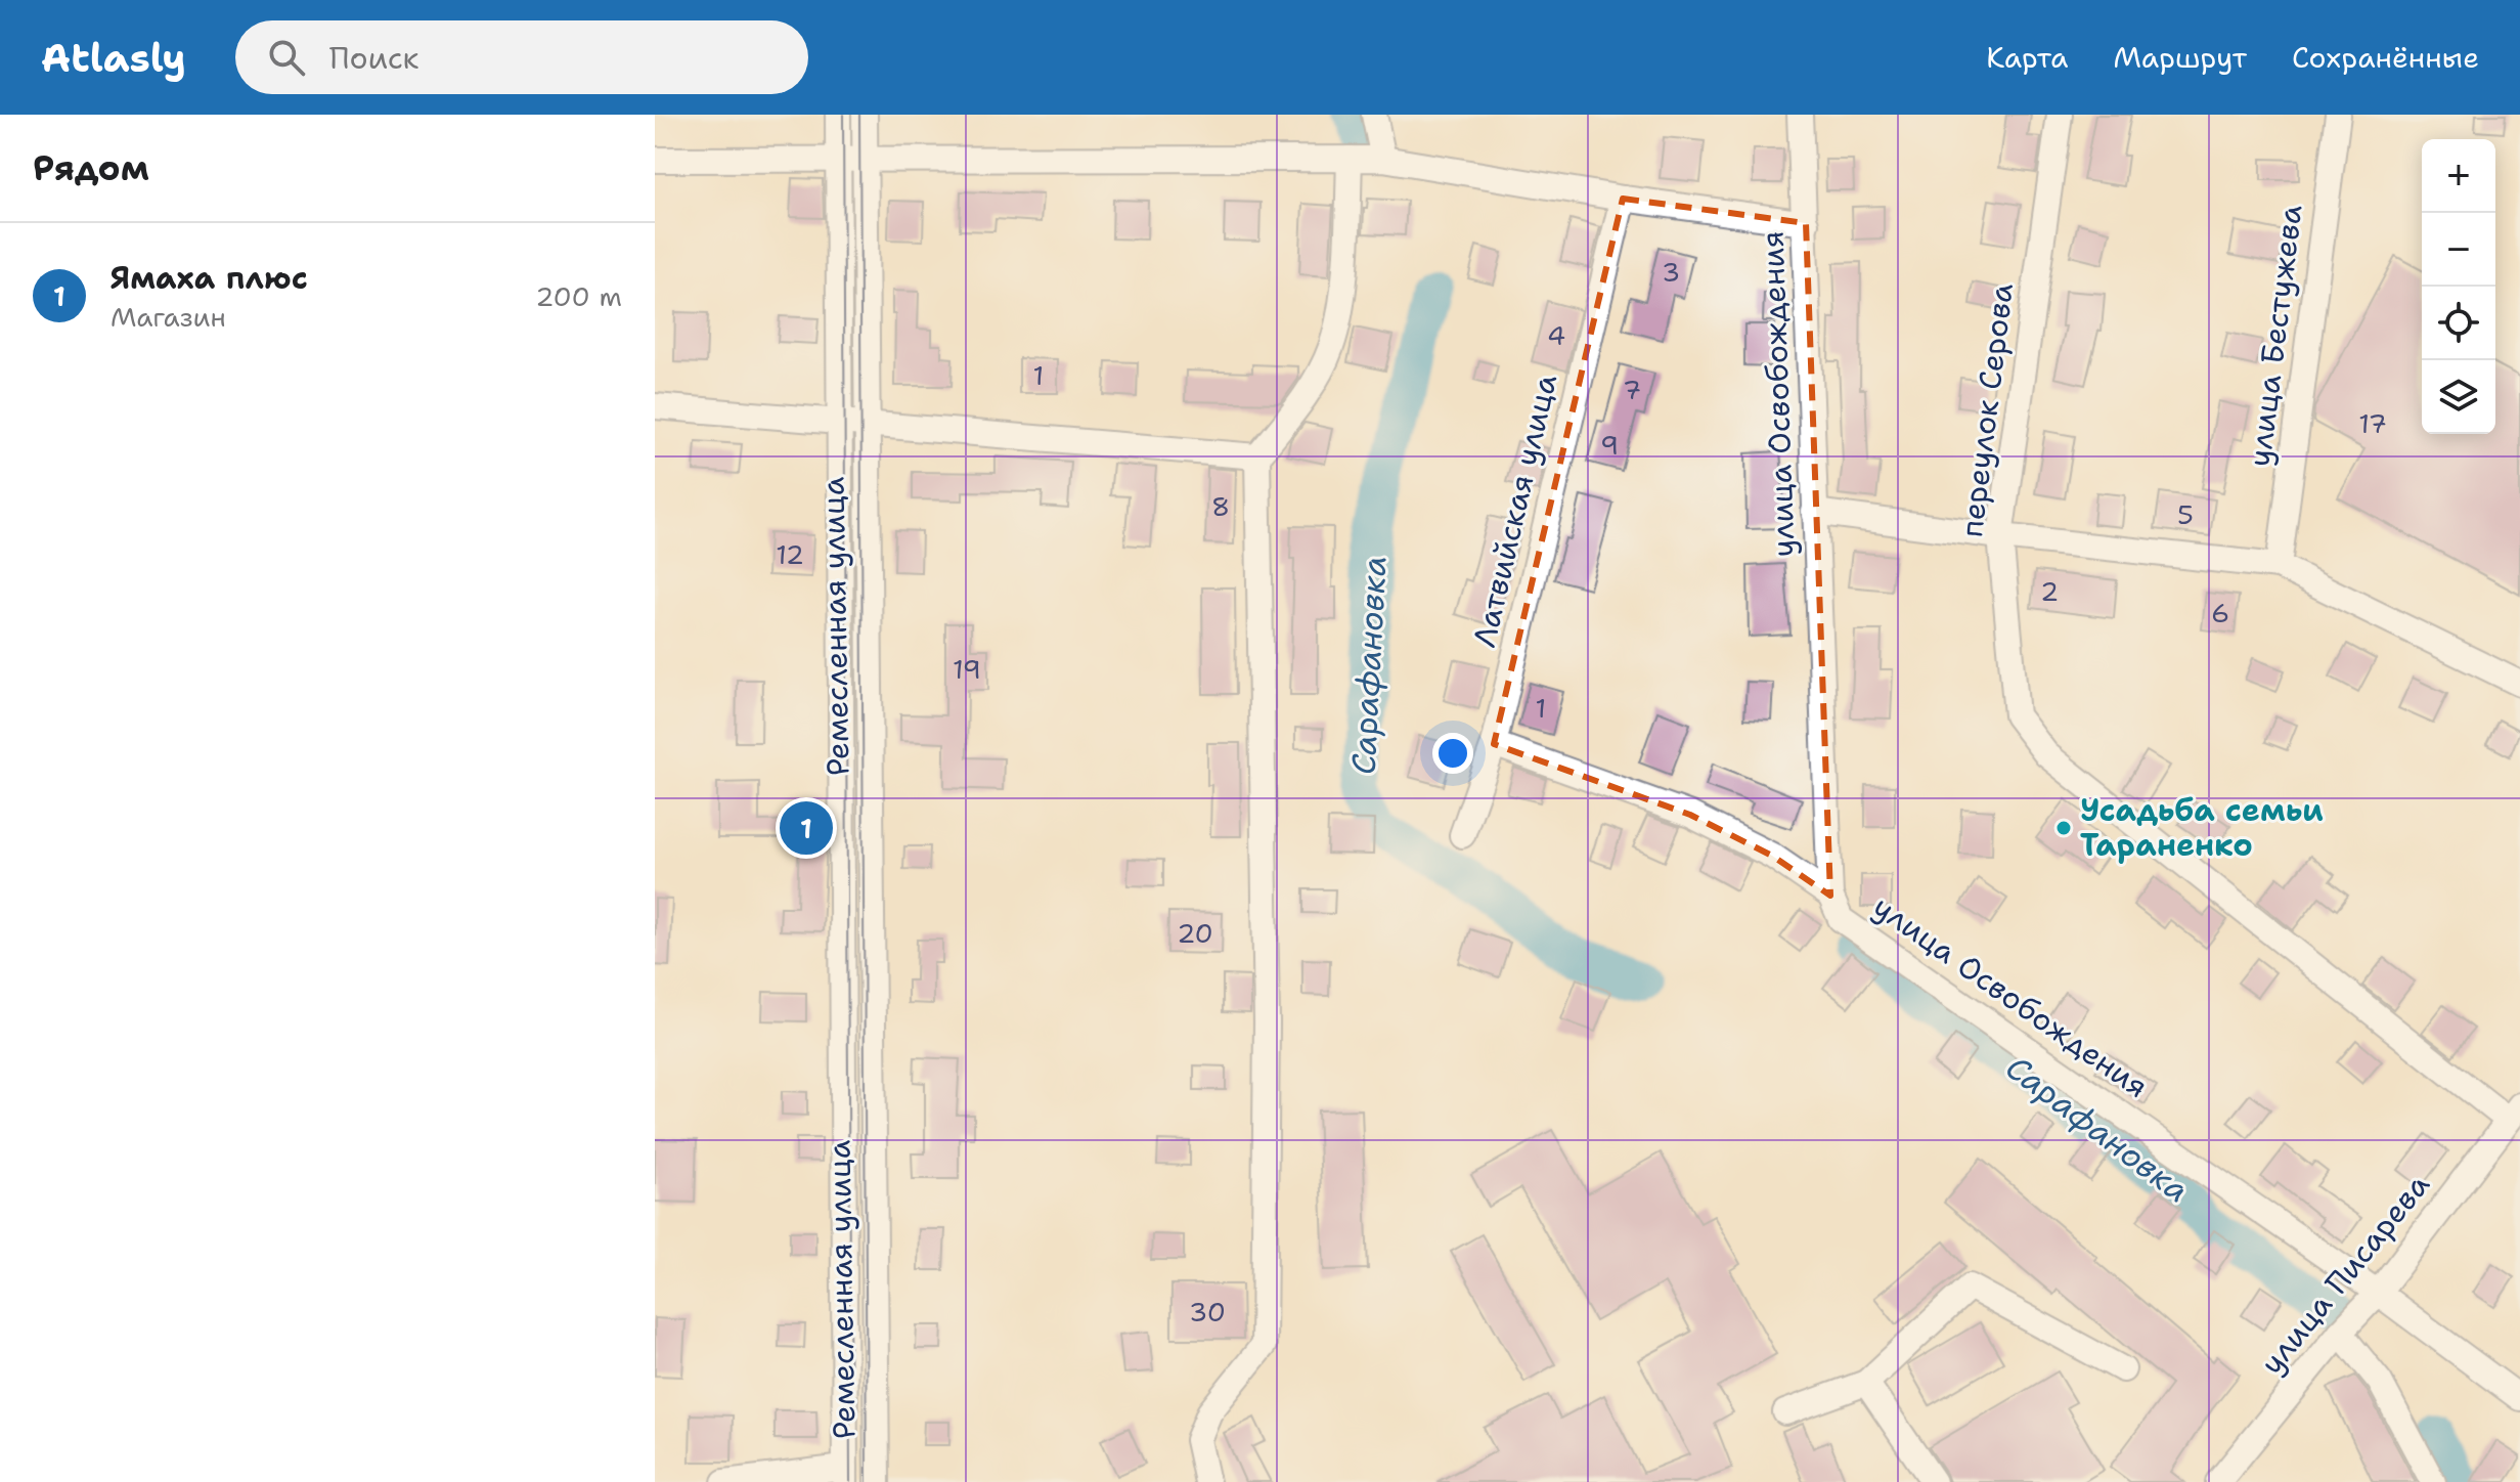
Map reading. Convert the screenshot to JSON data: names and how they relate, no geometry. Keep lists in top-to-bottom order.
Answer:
{
  "streets": {
    "street": [
      "улица Бестужева",
      "улица Освобождения",
      "переулок Серова",
      "Латвийская улица",
      "Ремесленная улица",
      "улица Писарева"
    ]
  },
  "crossings": [
    ["улица Освобождения", "улица Писарева"],
    ["переулок Серова", "улица Писарева"]
  ],
  "water": ["Сарафановка"],
  "places": ["Усадьба семьи Тараненко"],
  "house_numbers": [
    "3",
    "4",
    "1",
    "7",
    "17",
    "9",
    "8",
    "5",
    "12",
    "2",
    "6",
    "19",
    "1",
    "20",
    "30"
  ],
  "page": {
    "header": "Atlasly",
    "search": "Поиск",
    "nav": ["Карта", "Маршрут", "Сохранённые"],
    "heading": "Рядом",
    "map_buttons": ["+", "−"],
    "list": [
      {
        "mark": "1",
        "name": "Ямаха плюс",
        "note": "Магазин",
        "value": "200 m"
      }
    ],
    "pins": "1"
  }
}
